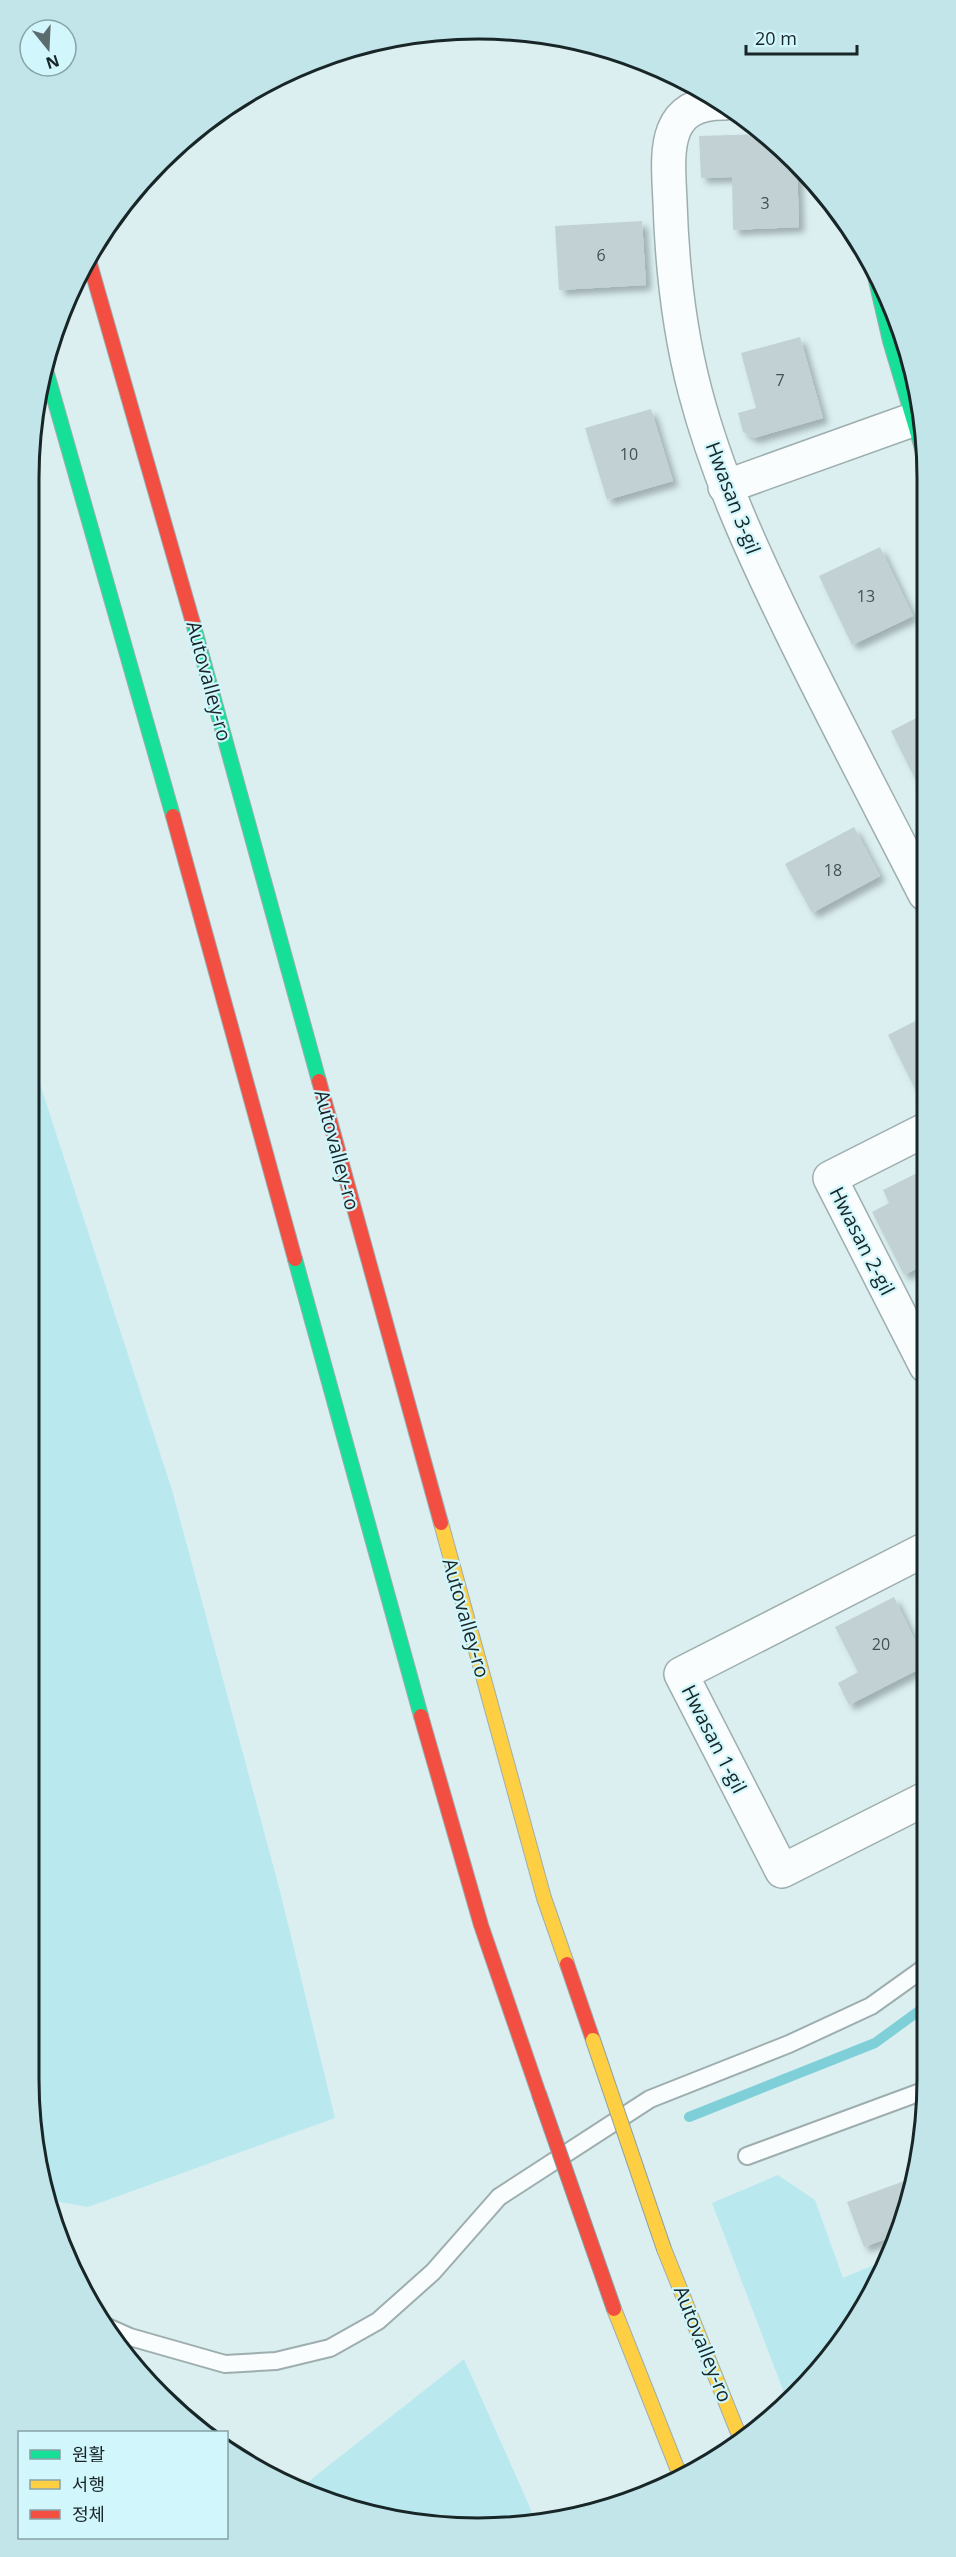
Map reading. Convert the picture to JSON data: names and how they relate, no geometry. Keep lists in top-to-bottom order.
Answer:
{
  "streets": {
    "main road": ["Autovalley-ro"],
    "street": ["Hwasan 3-gil", "Hwasan 2-gil", "Hwasan 1-gil"]
  },
  "house_numbers": [
    "3",
    "6",
    "7",
    "10",
    "13",
    "18",
    "20"
  ],
  "legend": ["원활", "서행", "정체"],
  "scale_bar": "20 m",
  "north": "bottom"
}
